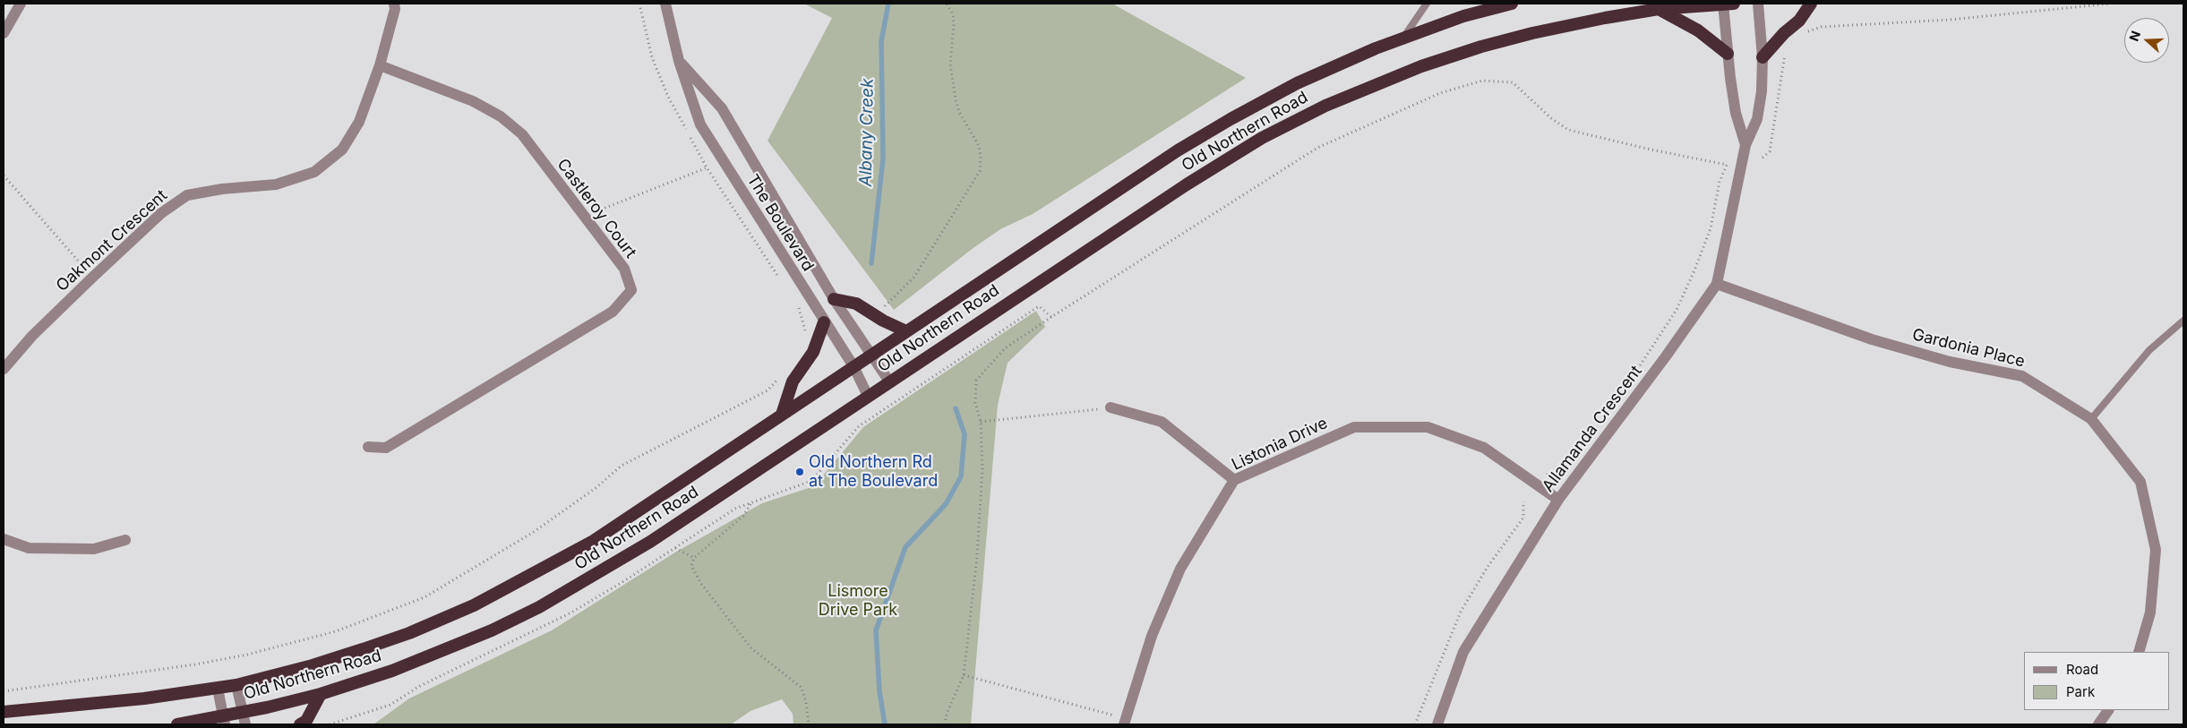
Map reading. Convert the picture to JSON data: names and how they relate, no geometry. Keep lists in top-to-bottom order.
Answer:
{
  "streets": {
    "highway": ["Old Northern Road"],
    "street": [
      "Castleroy Court",
      "The Boulevard",
      "Oakmont Crescent",
      "Gardonia Place",
      "Allamanda Crescent",
      "Listonia Drive"
    ]
  },
  "crossings": [
    ["Old Northern Road", "The Boulevard"],
    ["Old Northern Road", "Allamanda Crescent"],
    ["Castleroy Court", "Oakmont Crescent"],
    ["Gardonia Place", "Allamanda Crescent"],
    ["Allamanda Crescent", "Listonia Drive"]
  ],
  "water": ["Albany Creek"],
  "parks": ["Lismore Drive Park"],
  "places": ["Old Northern Rd at The Boulevard"],
  "legend": ["Road", "Park"],
  "north": "left"
}
